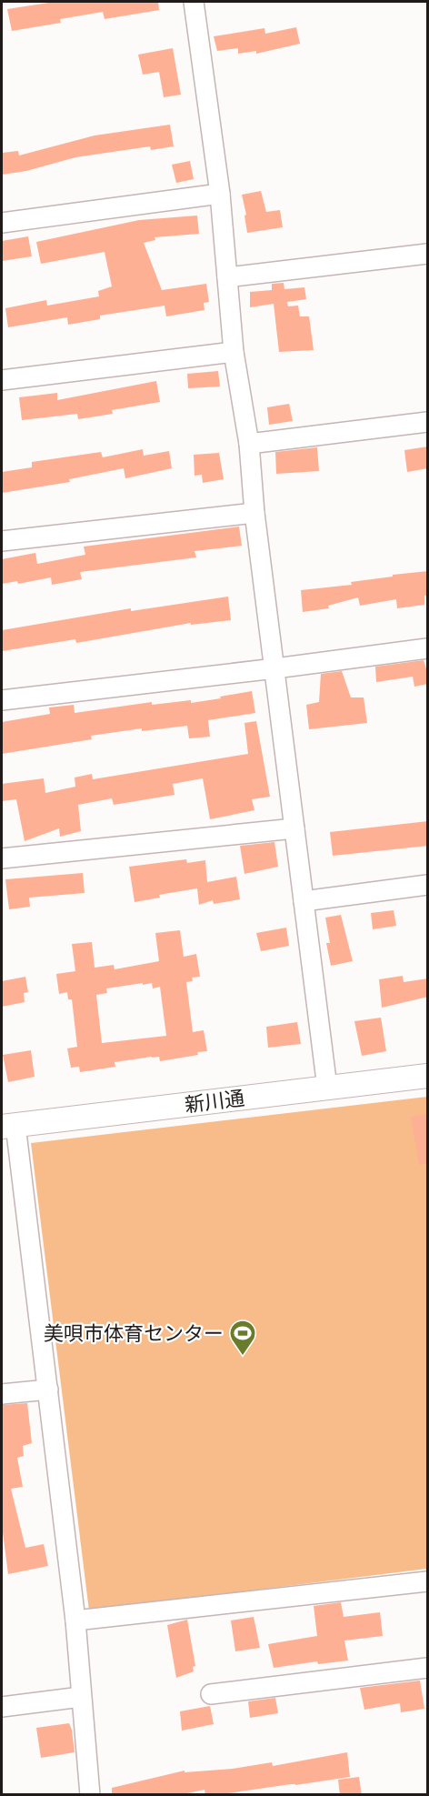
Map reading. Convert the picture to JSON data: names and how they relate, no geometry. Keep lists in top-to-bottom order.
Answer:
{
  "streets": {
    "street": ["新川通"]
  },
  "places": {
    "sports": ["美唄市体育センター"]
  }
}
